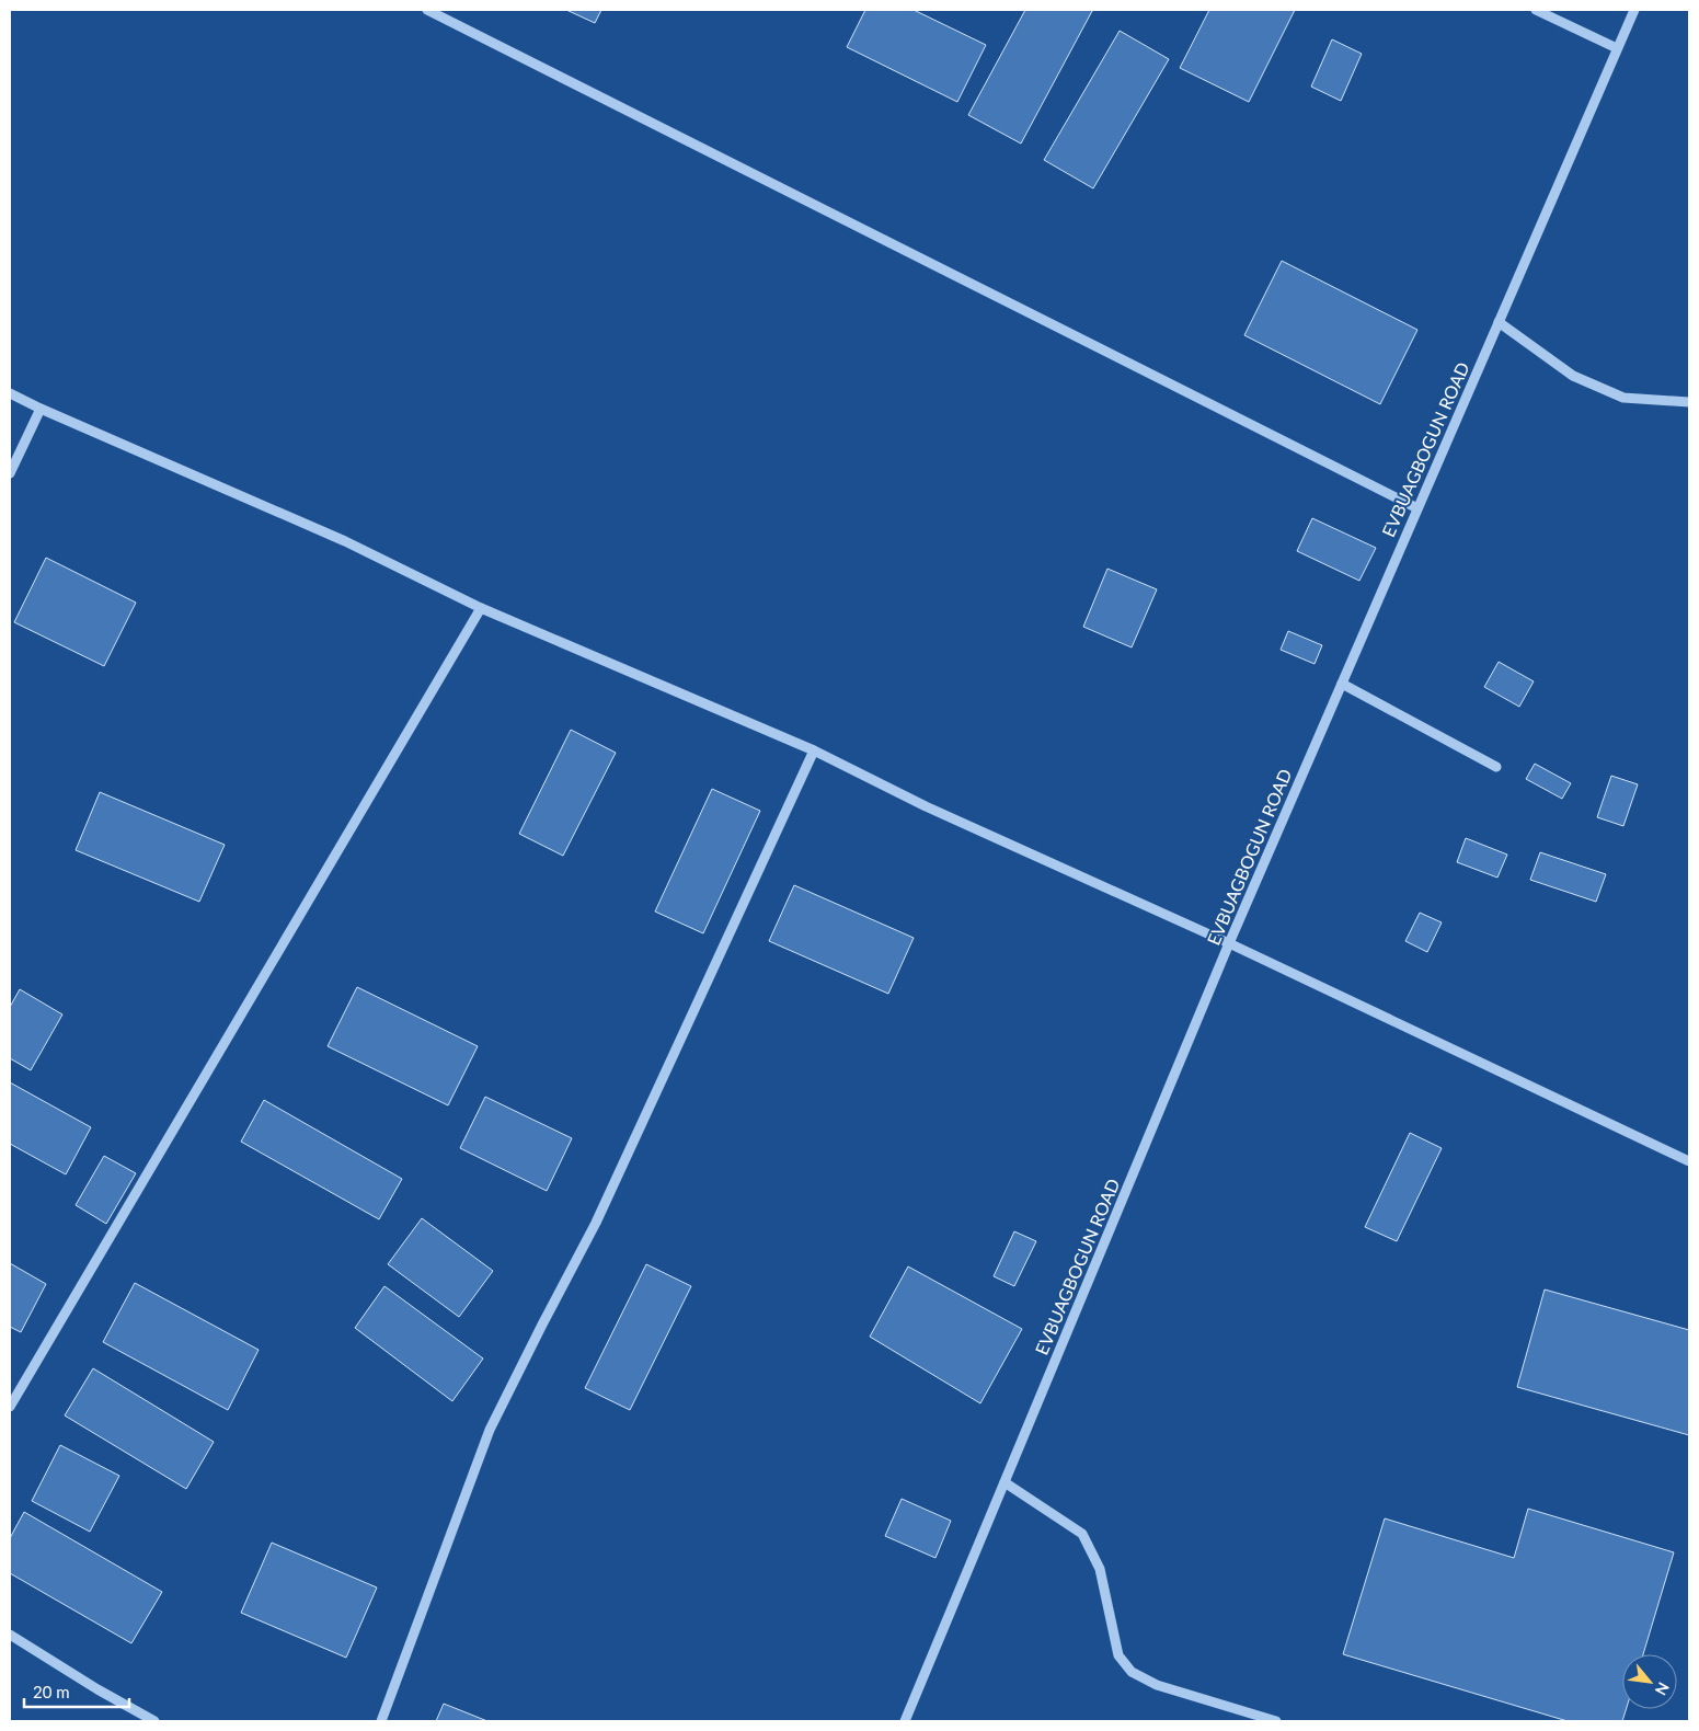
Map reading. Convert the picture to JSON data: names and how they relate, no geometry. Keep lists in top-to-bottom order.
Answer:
{
  "streets": {
    "street": ["EVBUAGBOGUN ROAD"]
  },
  "scale_bar": "20 m",
  "north": "bottom right"
}
